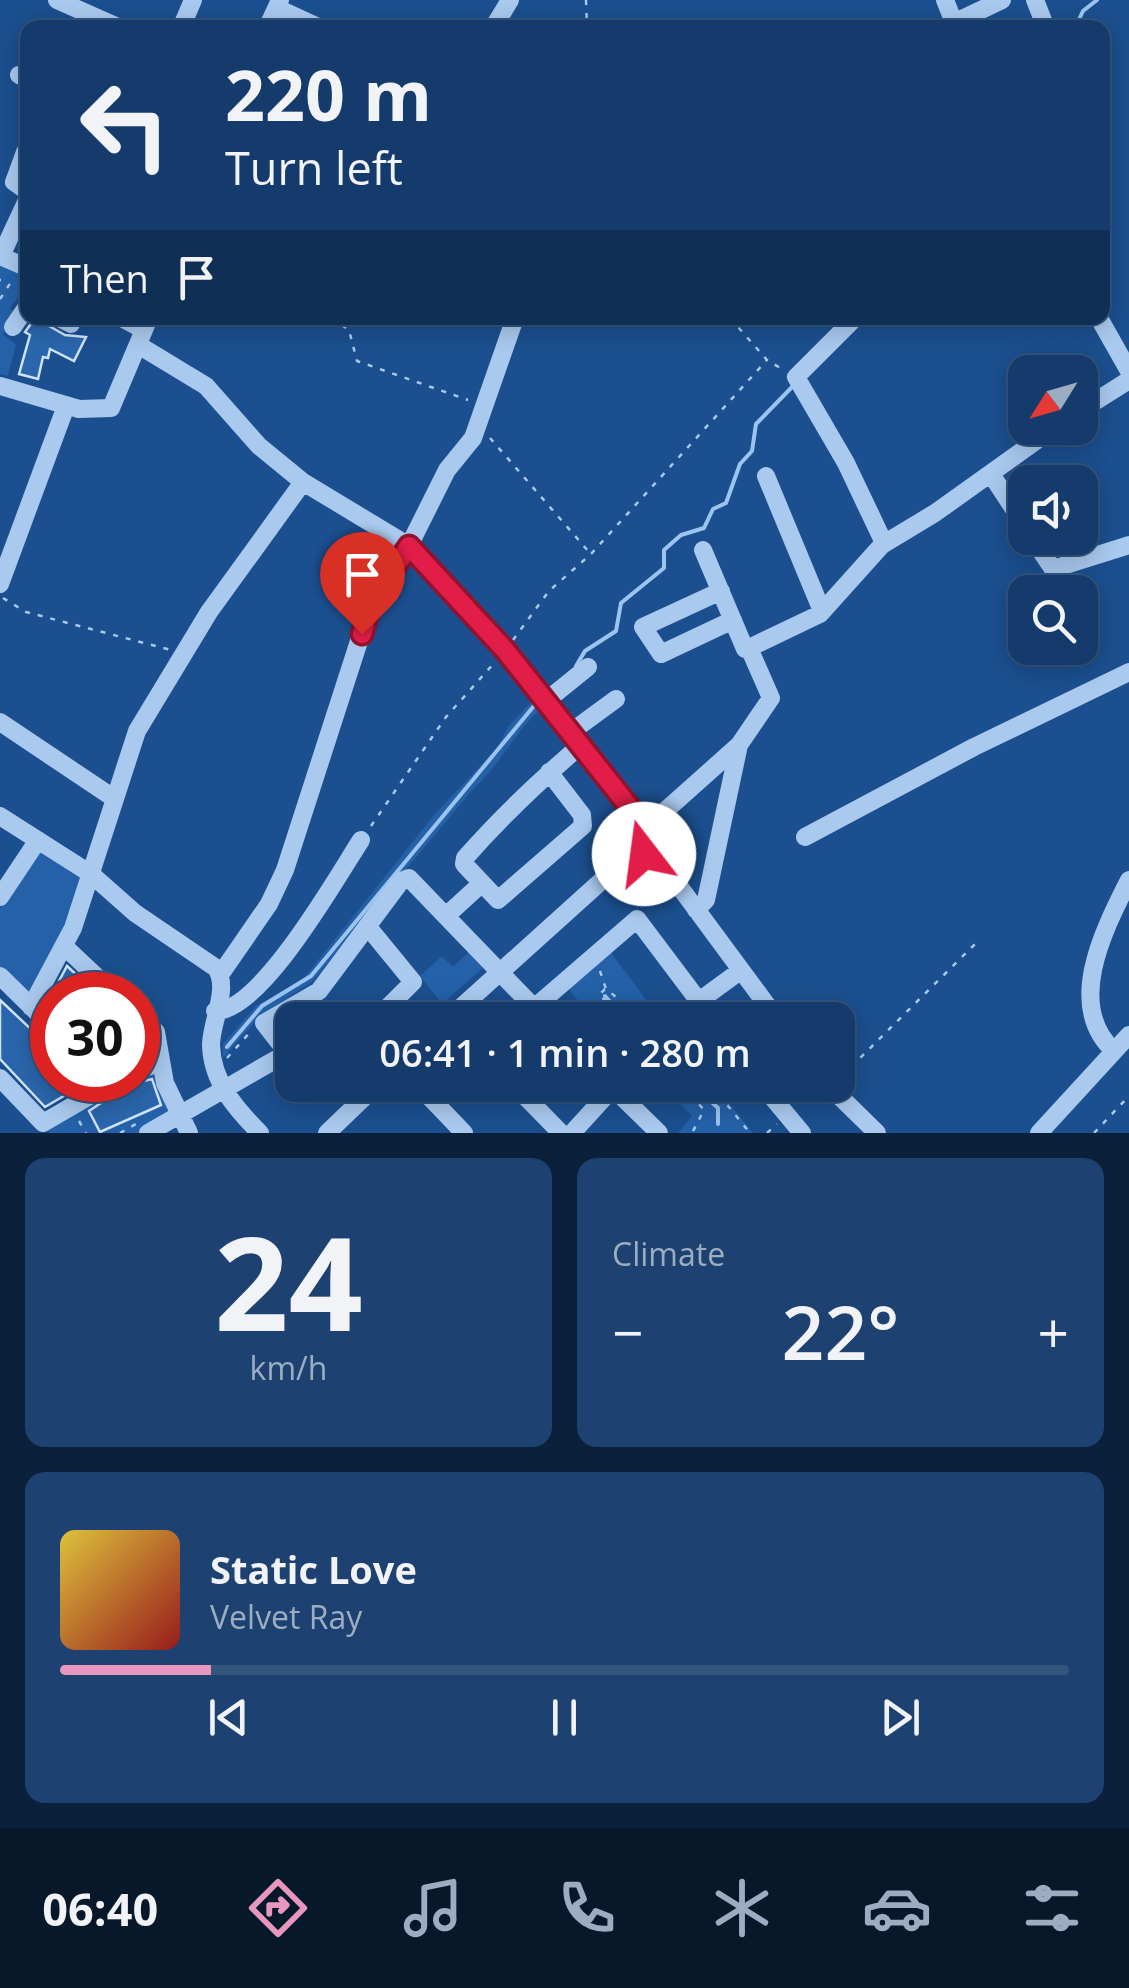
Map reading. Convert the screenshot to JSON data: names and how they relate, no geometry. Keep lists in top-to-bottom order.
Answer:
{
  "north": "bottom left",
  "page": {
    "turn": ["220 m", "Turn left"],
    "then": "Then",
    "limit": "30",
    "trip": "06:41 · 1 min · 280 m",
    "tile": [
      ["24", "km/h"],
      "Climate"
    ],
    "heat": ["−", "22°", "+"],
    "song": ["Static Love", "Velvet Ray"],
    "tabs": "06:40"
  }
}
